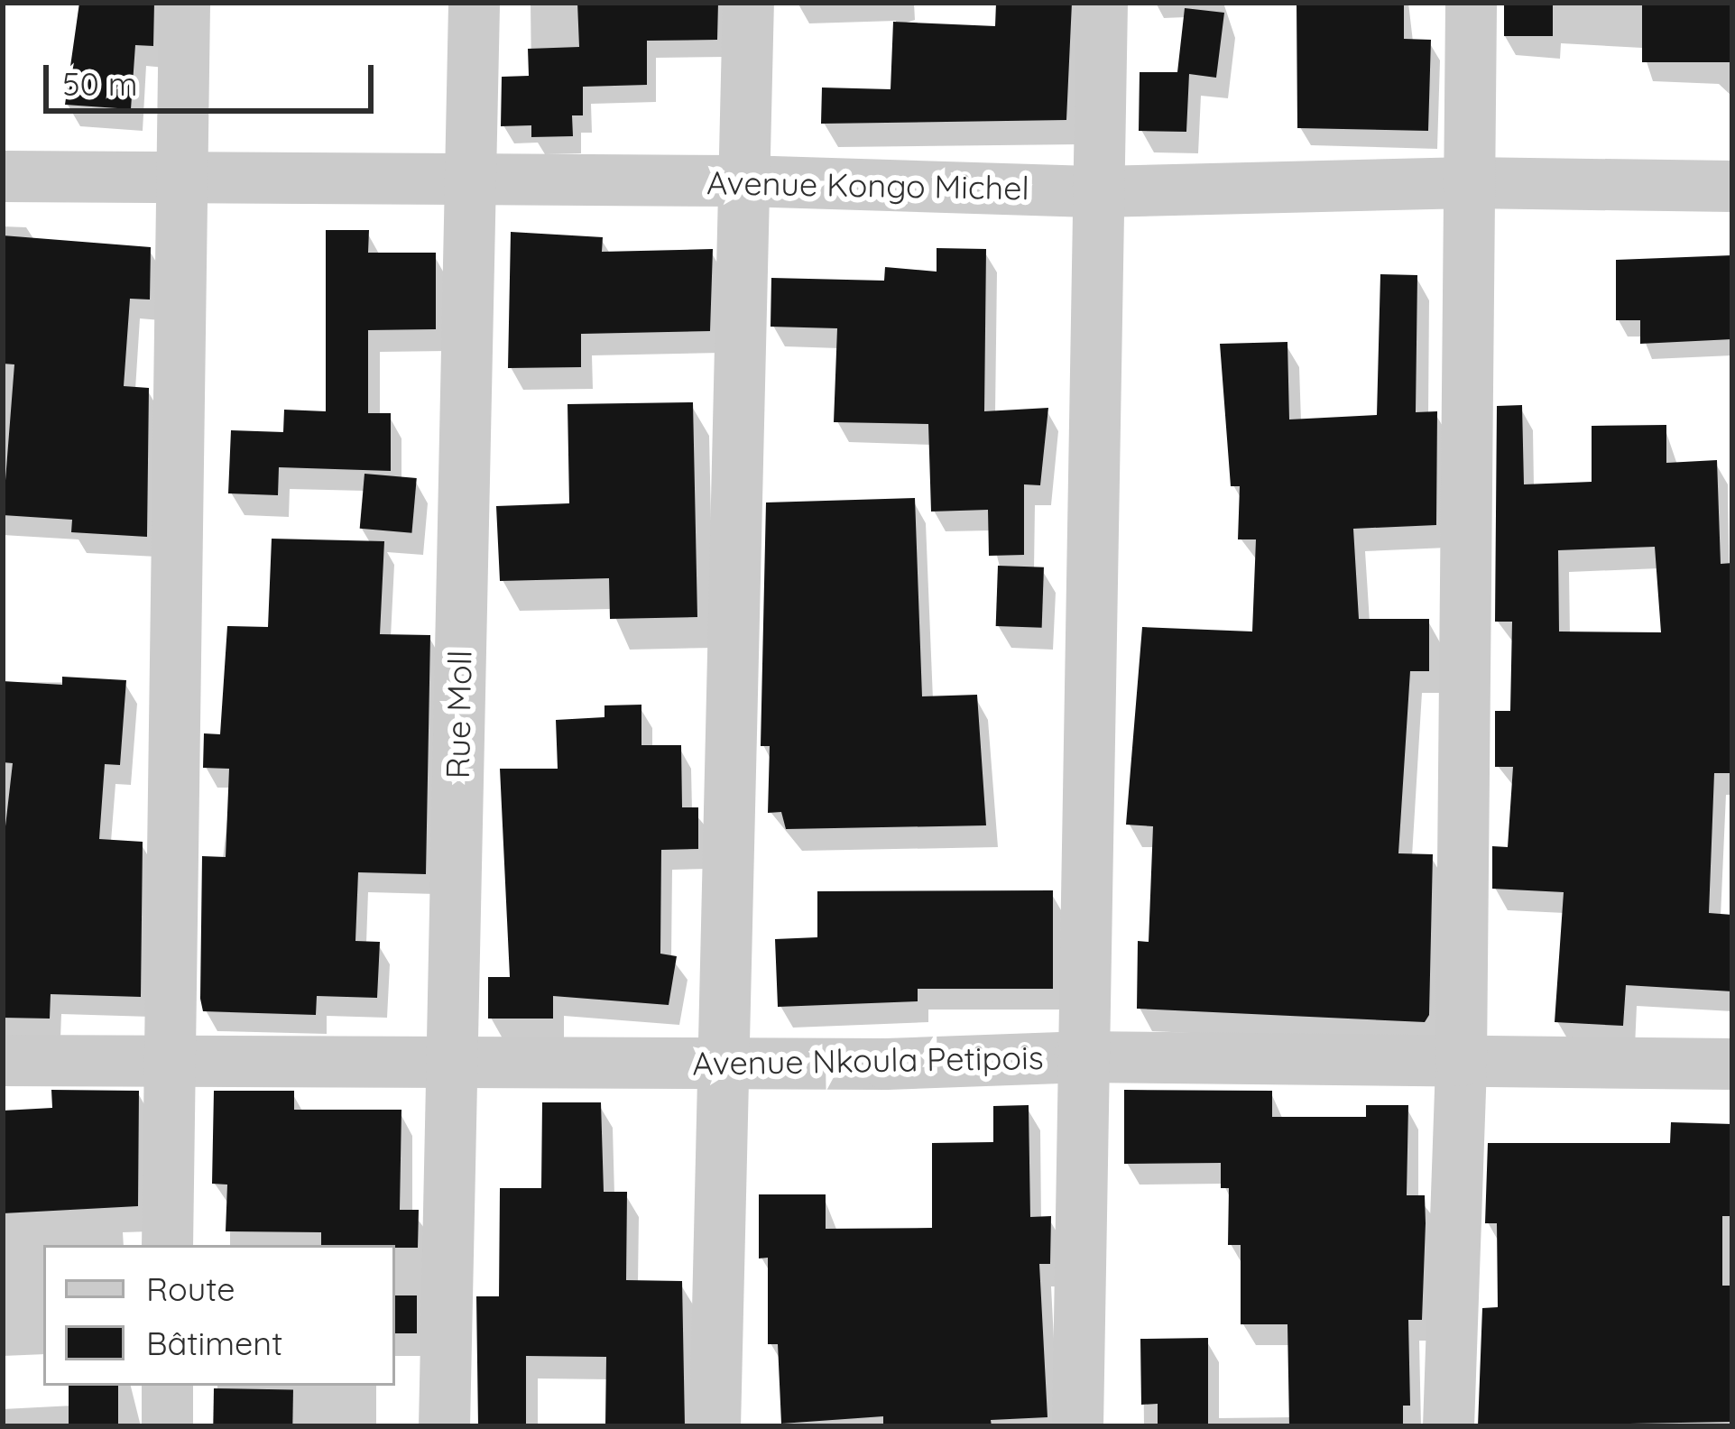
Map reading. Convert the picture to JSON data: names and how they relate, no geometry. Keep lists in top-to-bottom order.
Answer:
{
  "streets": {
    "street": ["Avenue Kongo Michel", "Rue Moll", "Avenue Nkoula Petipois"]
  },
  "crossings": [
    ["Avenue Kongo Michel", "Rue Moll"],
    ["Rue Moll", "Avenue Nkoula Petipois"]
  ],
  "legend": ["Route", "Bâtiment"],
  "scale_bar": "50 m"
}
